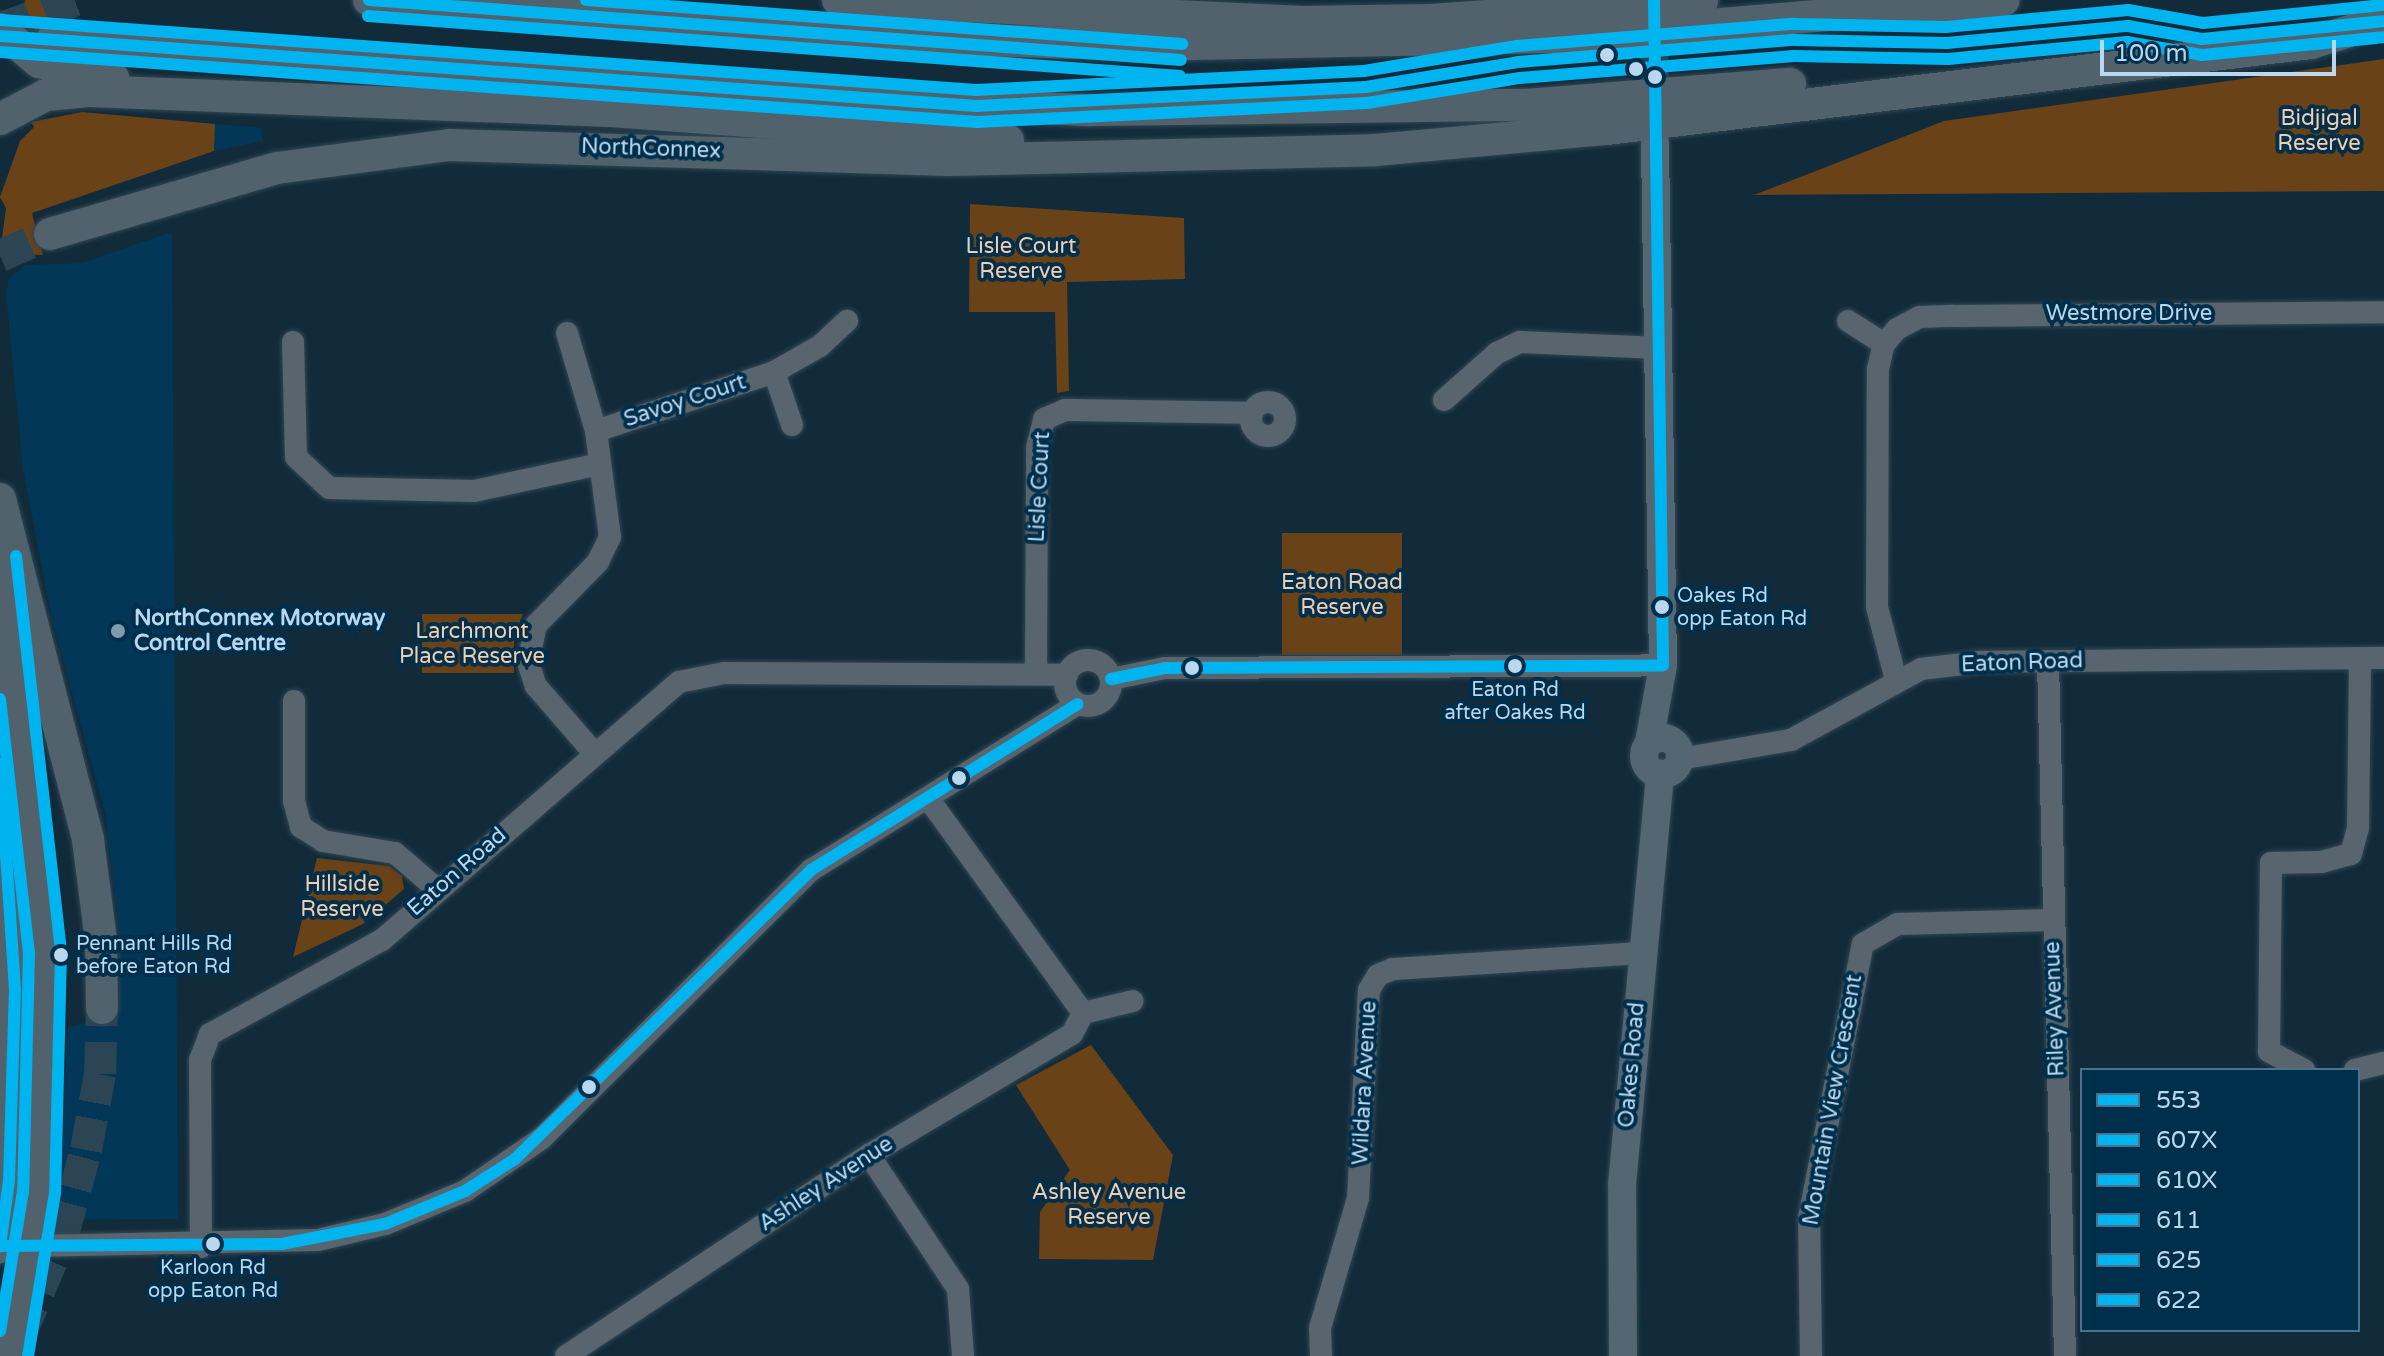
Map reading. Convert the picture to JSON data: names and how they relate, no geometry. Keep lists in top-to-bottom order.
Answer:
{
  "streets": {
    "highway": ["NorthConnex"],
    "main road": ["Oakes Road"],
    "street": [
      "Westmore Drive",
      "Savoy Court",
      "Lisle Court",
      "Eaton Road",
      "Riley Avenue",
      "Wildara Avenue",
      "Mountain View Crescent",
      "Ashley Avenue"
    ]
  },
  "crossings": [
    ["Lisle Court", "Eaton Road"],
    ["Eaton Road", "Riley Avenue"],
    ["Eaton Road", "Oakes Road"],
    ["Riley Avenue", "Mountain View Crescent"],
    ["Oakes Road", "Wildara Avenue"]
  ],
  "parks": [
    "Bidjigal Reserve",
    "Lisle Court Reserve",
    "Eaton Road Reserve",
    "Larchmont Place Reserve",
    "Hillside Reserve",
    "Ashley Avenue Reserve"
  ],
  "places": [
    "Oakes Rd opp Eaton Rd",
    "NorthConnex Motorway Control Centre",
    "Eaton Rd after Oakes Rd",
    "Pennant Hills Rd before Eaton Rd",
    "Karloon Rd opp Eaton Rd"
  ],
  "lines": [
    "transit line 553",
    "transit line 607X",
    "transit line 611",
    "transit line 610X",
    "transit line 622",
    "transit line 625"
  ],
  "legend": [
    "553",
    "607X",
    "610X",
    "611",
    "625",
    "622"
  ],
  "scale_bar": "100 m"
}
